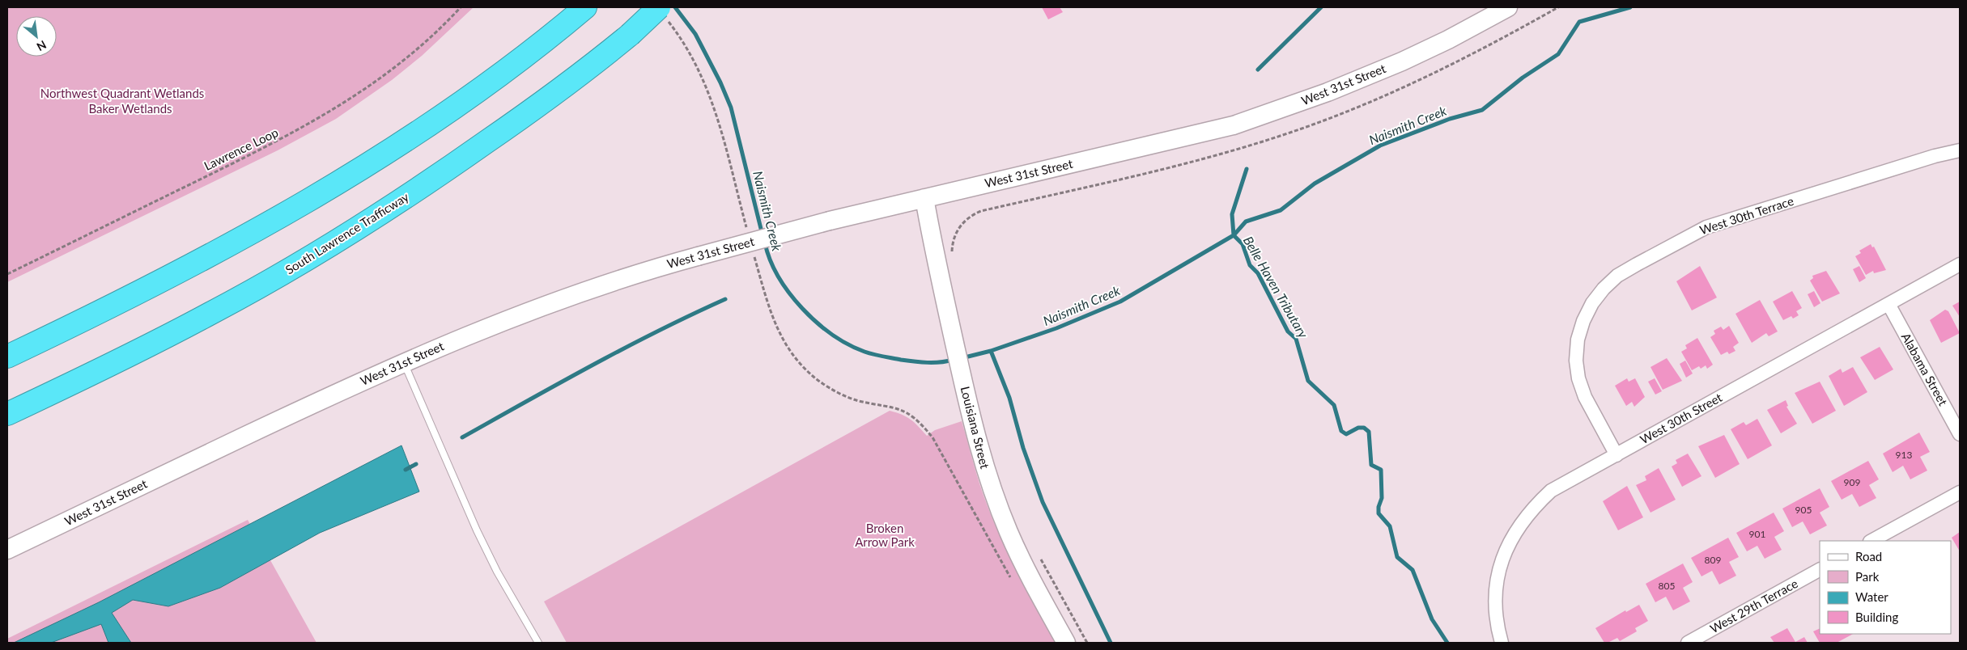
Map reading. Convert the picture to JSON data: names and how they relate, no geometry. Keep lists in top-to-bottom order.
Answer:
{
  "streets": {
    "highway": ["South Lawrence Trafficway"],
    "main road": ["West 31st Street", "Louisiana Street"],
    "street": [
      "West 30th Terrace",
      "Alabama Street",
      "West 30th Street",
      "West 29th Terrace"
    ],
    "path": ["Lawrence Loop"]
  },
  "crossings": [
    ["West 31st Street", "Louisiana Street"],
    ["West 30th Terrace", "West 30th Street"],
    ["Alabama Street", "West 30th Street"]
  ],
  "water": ["Naismith Creek", "Belle Haven Tributary"],
  "parks": ["Northwest Quadrant Wetlands", "Baker Wetlands", "Broken Arrow Park"],
  "house_numbers": [
    "913",
    "909",
    "905",
    "901",
    "809",
    "805"
  ],
  "legend": [
    "Road",
    "Park",
    "Water",
    "Building"
  ],
  "north": "bottom right"
}
